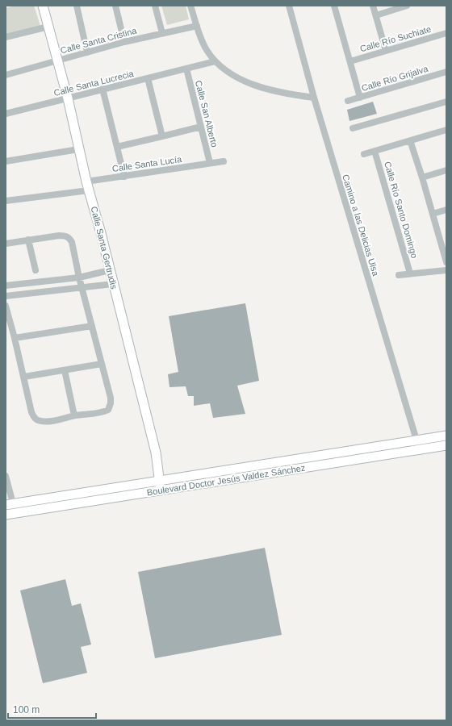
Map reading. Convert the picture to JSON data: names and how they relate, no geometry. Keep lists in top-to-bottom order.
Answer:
{
  "streets": {
    "main road": ["Calle Santa Gertrudis", "Boulevard Doctor Jesús Valdez Sánchez"],
    "street": [
      "Calle Río Suchiate",
      "Calle Santa Cristina",
      "Calle Río Grijalva",
      "Calle Santa Lucrecia",
      "Calle San Alberto",
      "Calle Santa Lucía",
      "Calle Río Santo Domingo",
      "Camino a las Delicias Ulsa"
    ]
  },
  "crossings": [
    ["Calle Santa Cristina", "Calle Santa Gertrudis"],
    ["Calle Santa Lucrecia", "Calle San Alberto"],
    ["Calle Santa Lucrecia", "Calle Santa Gertrudis"],
    ["Calle San Alberto", "Calle Santa Lucía"],
    ["Calle Santa Lucía", "Calle Santa Gertrudis"],
    ["Camino a las Delicias Ulsa", "Boulevard Doctor Jesús Valdez Sánchez"],
    ["Calle Santa Gertrudis", "Boulevard Doctor Jesús Valdez Sánchez"]
  ],
  "scale_bar": "100 m"
}
